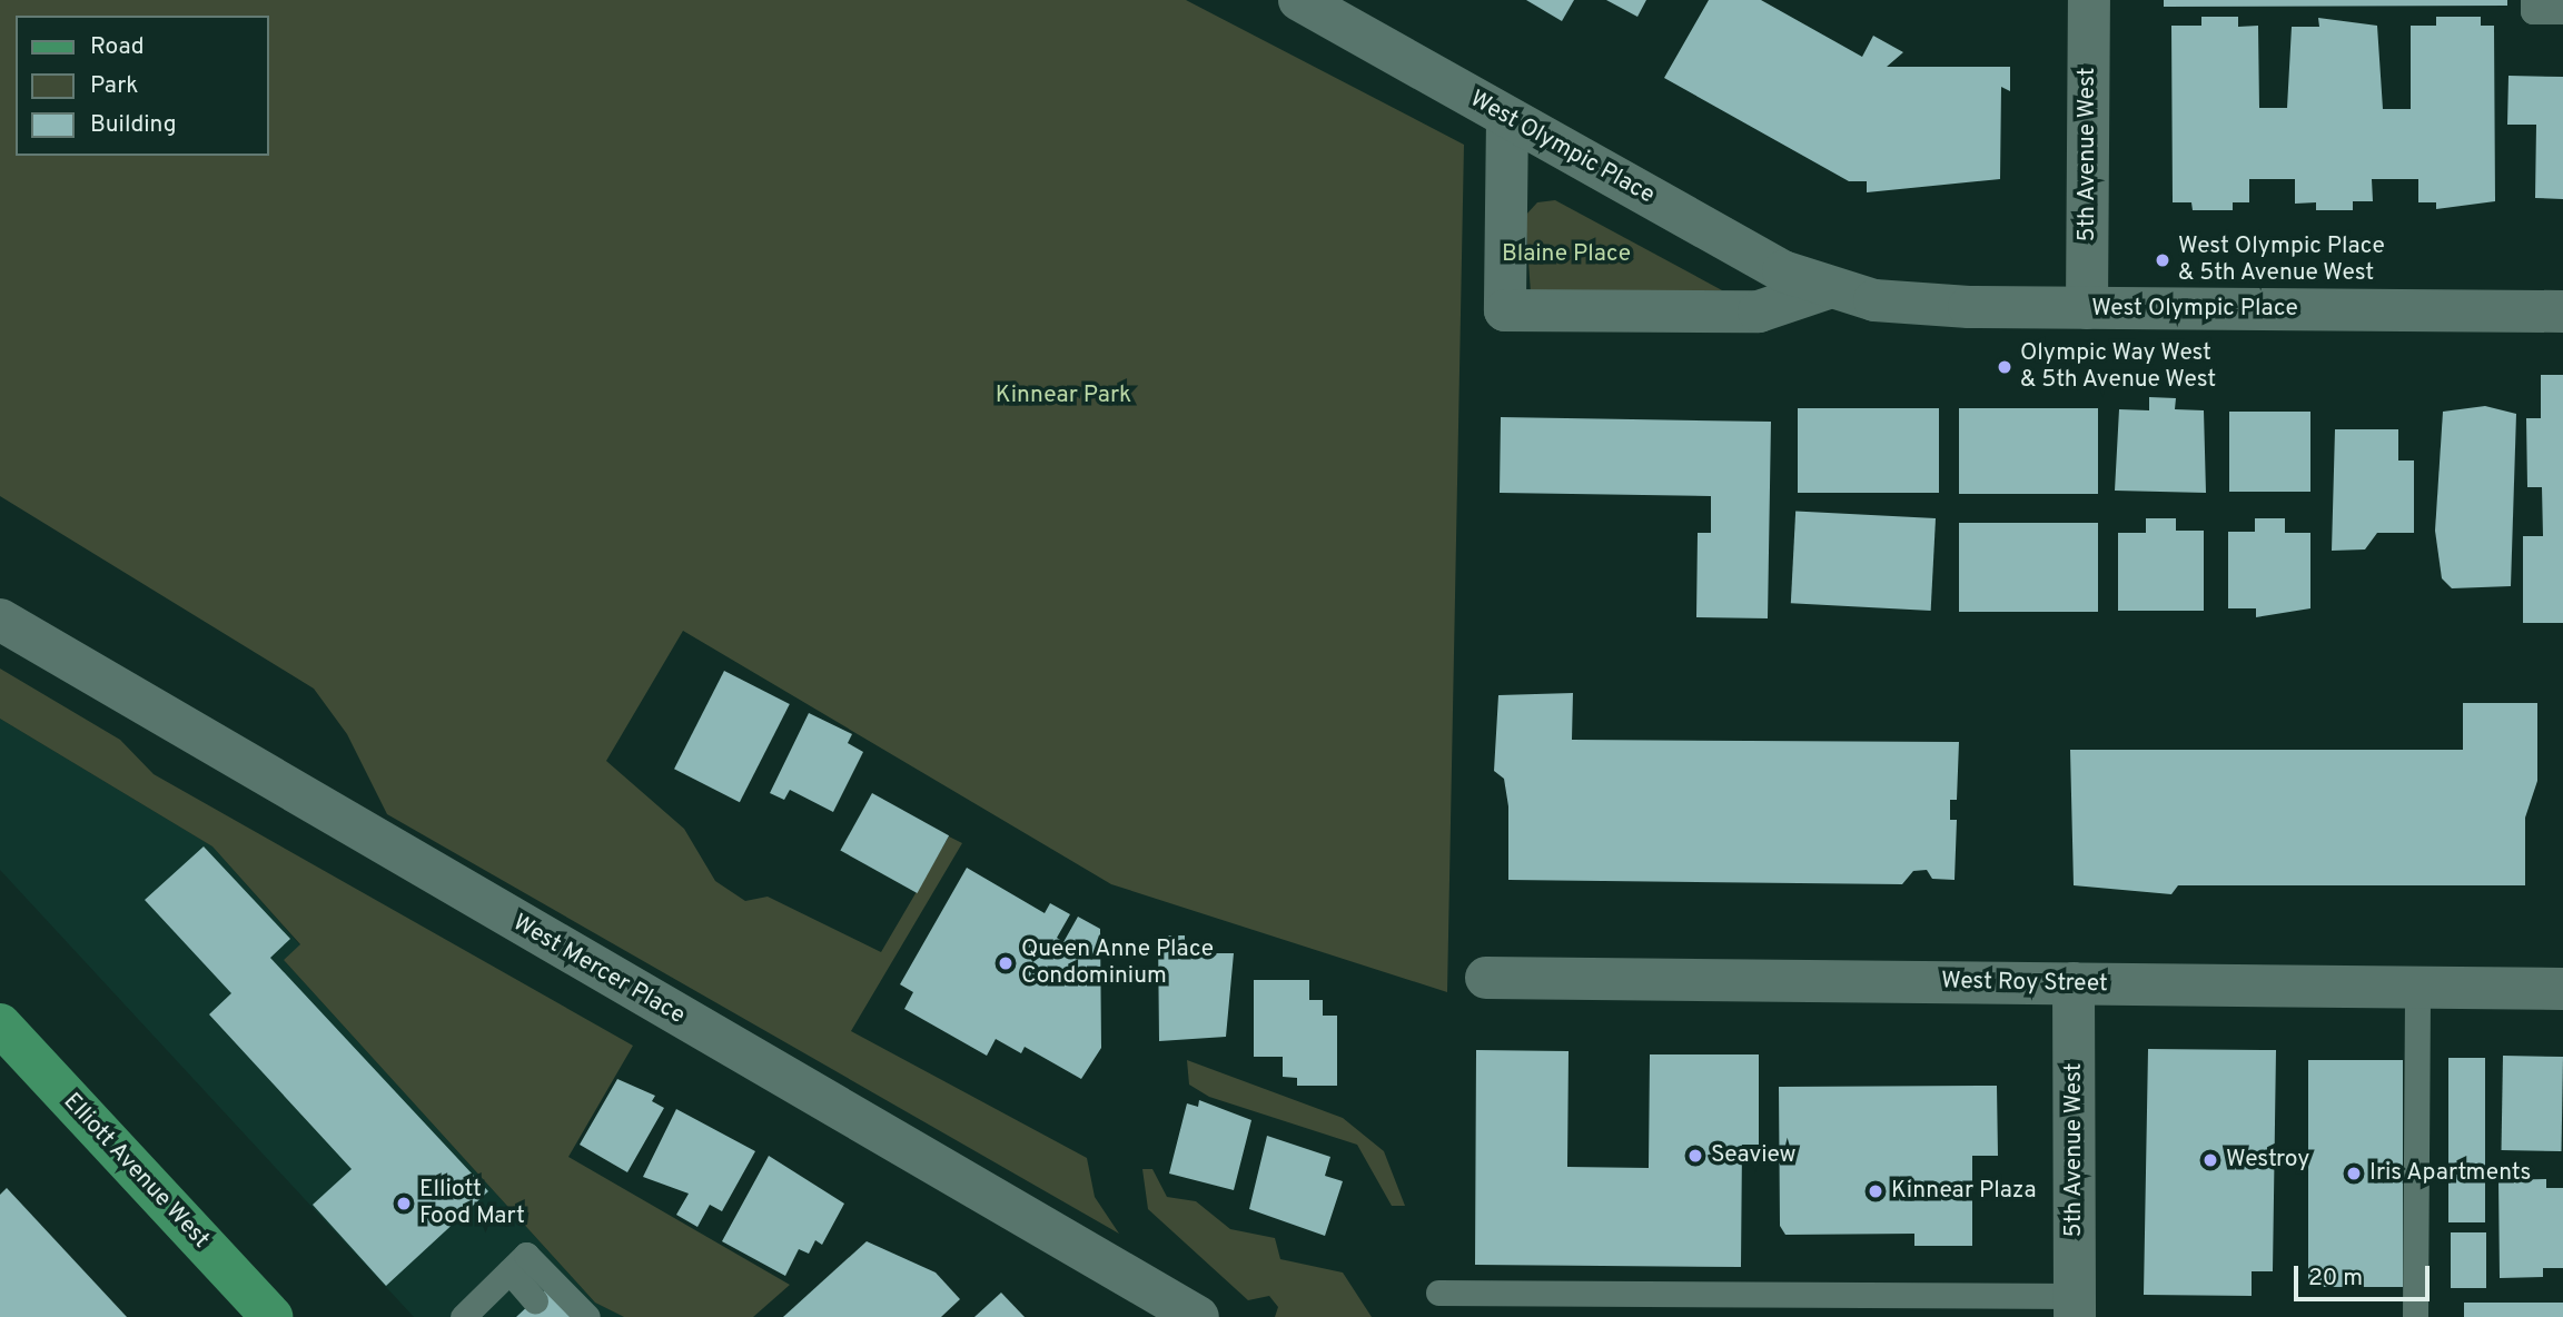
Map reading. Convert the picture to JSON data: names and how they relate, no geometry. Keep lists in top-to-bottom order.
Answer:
{
  "streets": {
    "main road": ["Elliott Avenue West"],
    "street": [
      "West Olympic Place",
      "5th Avenue West",
      "West Mercer Place",
      "West Roy Street"
    ]
  },
  "crossings": [
    ["West Olympic Place", "5th Avenue West"],
    ["5th Avenue West", "West Roy Street"]
  ],
  "parks": ["Blaine Place", "Kinnear Park"],
  "places": [
    "West Olympic Place & 5th Avenue West",
    "Olympic Way West & 5th Avenue West",
    "Queen Anne Place Condominium",
    "Seaview",
    "Westroy",
    "Iris Apartments",
    "Kinnear Plaza",
    "Elliott Food Mart"
  ],
  "legend": ["Road", "Park", "Building"],
  "scale_bar": "20 m"
}
